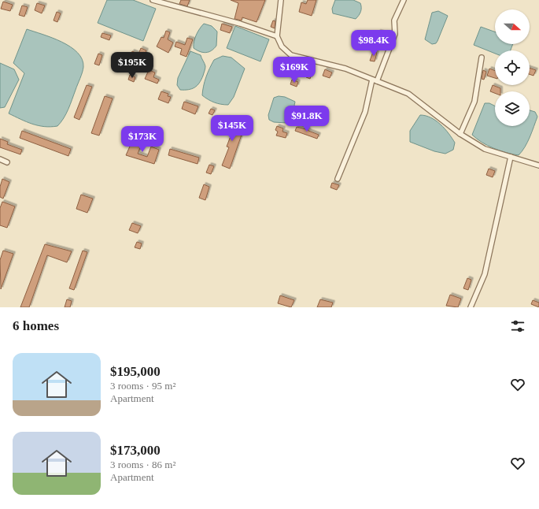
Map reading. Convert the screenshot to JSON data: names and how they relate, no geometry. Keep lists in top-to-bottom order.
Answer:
{
  "north": "right",
  "page": {
    "price": [
      "$98.4K",
      "$195K",
      "$169K",
      "$91.8K",
      "$145K",
      "$173K"
    ],
    "heading": "6 homes",
    "list": [
      {
        "name": "$195,000",
        "note": "3 rooms · 95 m² · Apartment"
      },
      {
        "name": "$173,000",
        "note": "3 rooms · 86 m² · Apartment"
      }
    ]
  }
}
